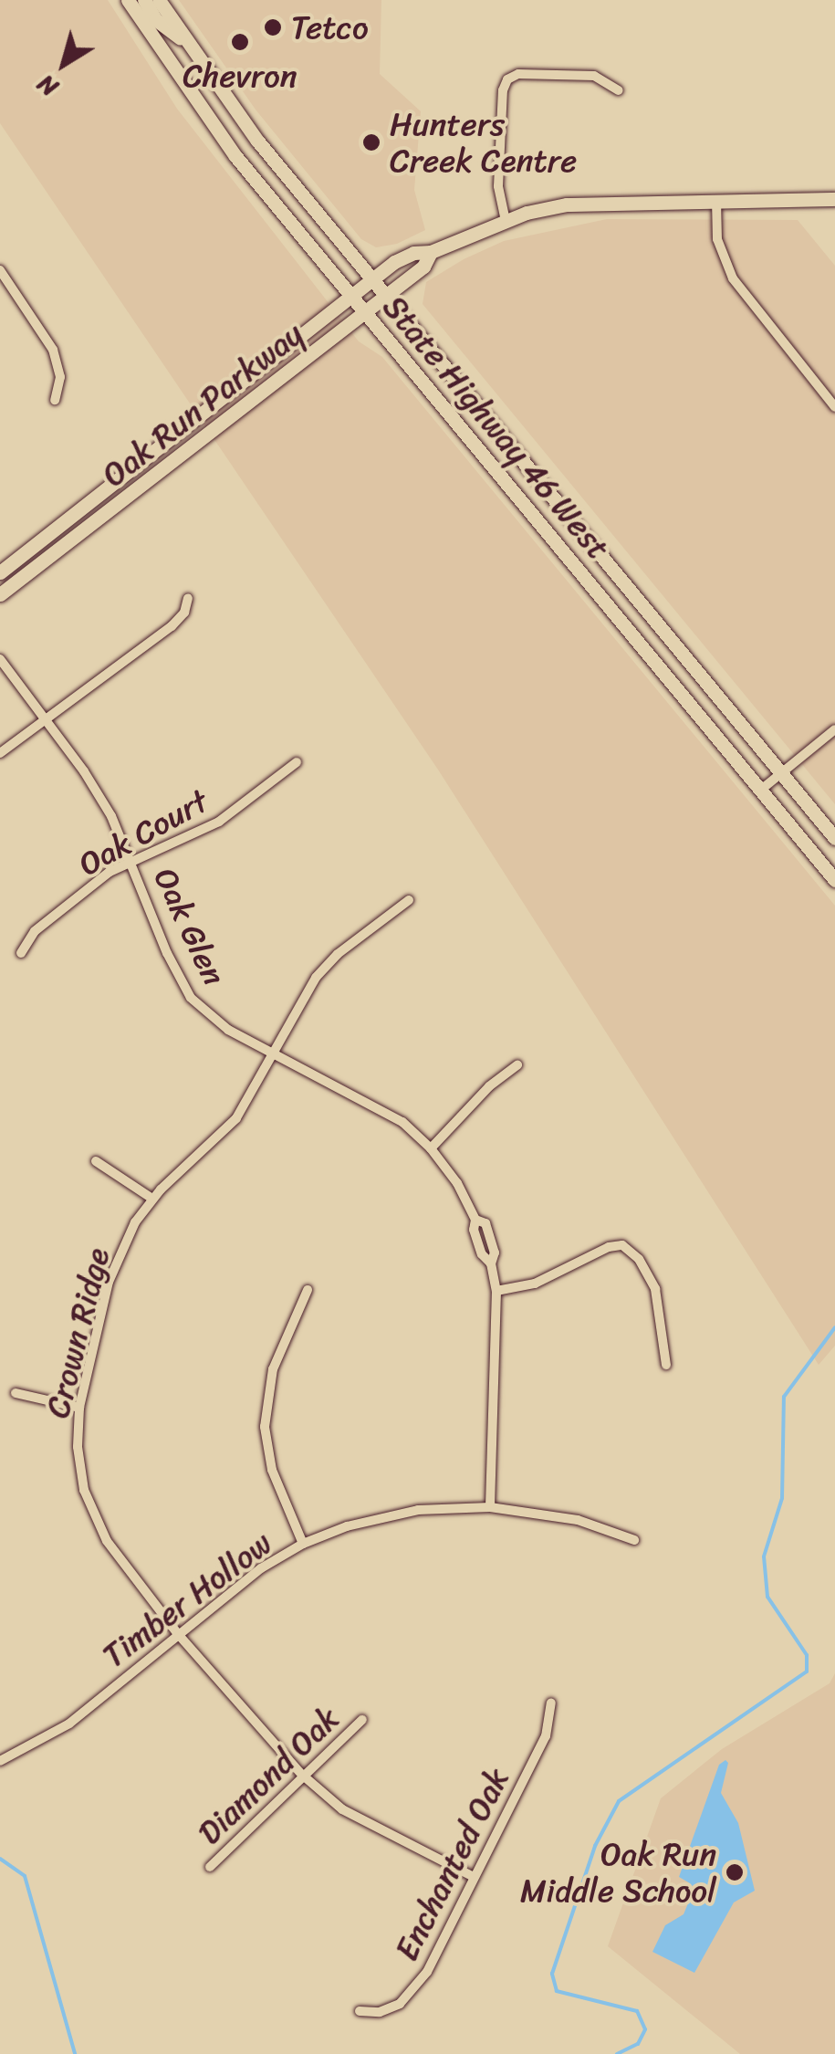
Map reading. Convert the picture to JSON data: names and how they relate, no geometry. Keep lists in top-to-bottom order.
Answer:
{
  "streets": {
    "main road": ["Oak Run Parkway", "State Highway 46 West"],
    "street": [
      "Oak Court",
      "Oak Glen",
      "Crown Ridge",
      "Timber Hollow",
      "Diamond Oak",
      "Enchanted Oak"
    ]
  },
  "crossings": [
    ["Oak Run Parkway", "State Highway 46 West"],
    ["Oak Court", "Oak Glen"],
    ["Oak Glen", "Crown Ridge"],
    ["Oak Glen", "Timber Hollow"],
    ["Crown Ridge", "Timber Hollow"],
    ["Crown Ridge", "Diamond Oak"],
    ["Crown Ridge", "Enchanted Oak"]
  ],
  "places": [
    "Tetco",
    "Chevron",
    "Hunters Creek Centre",
    "Oak Run Middle School"
  ],
  "north": "bottom left"
}
